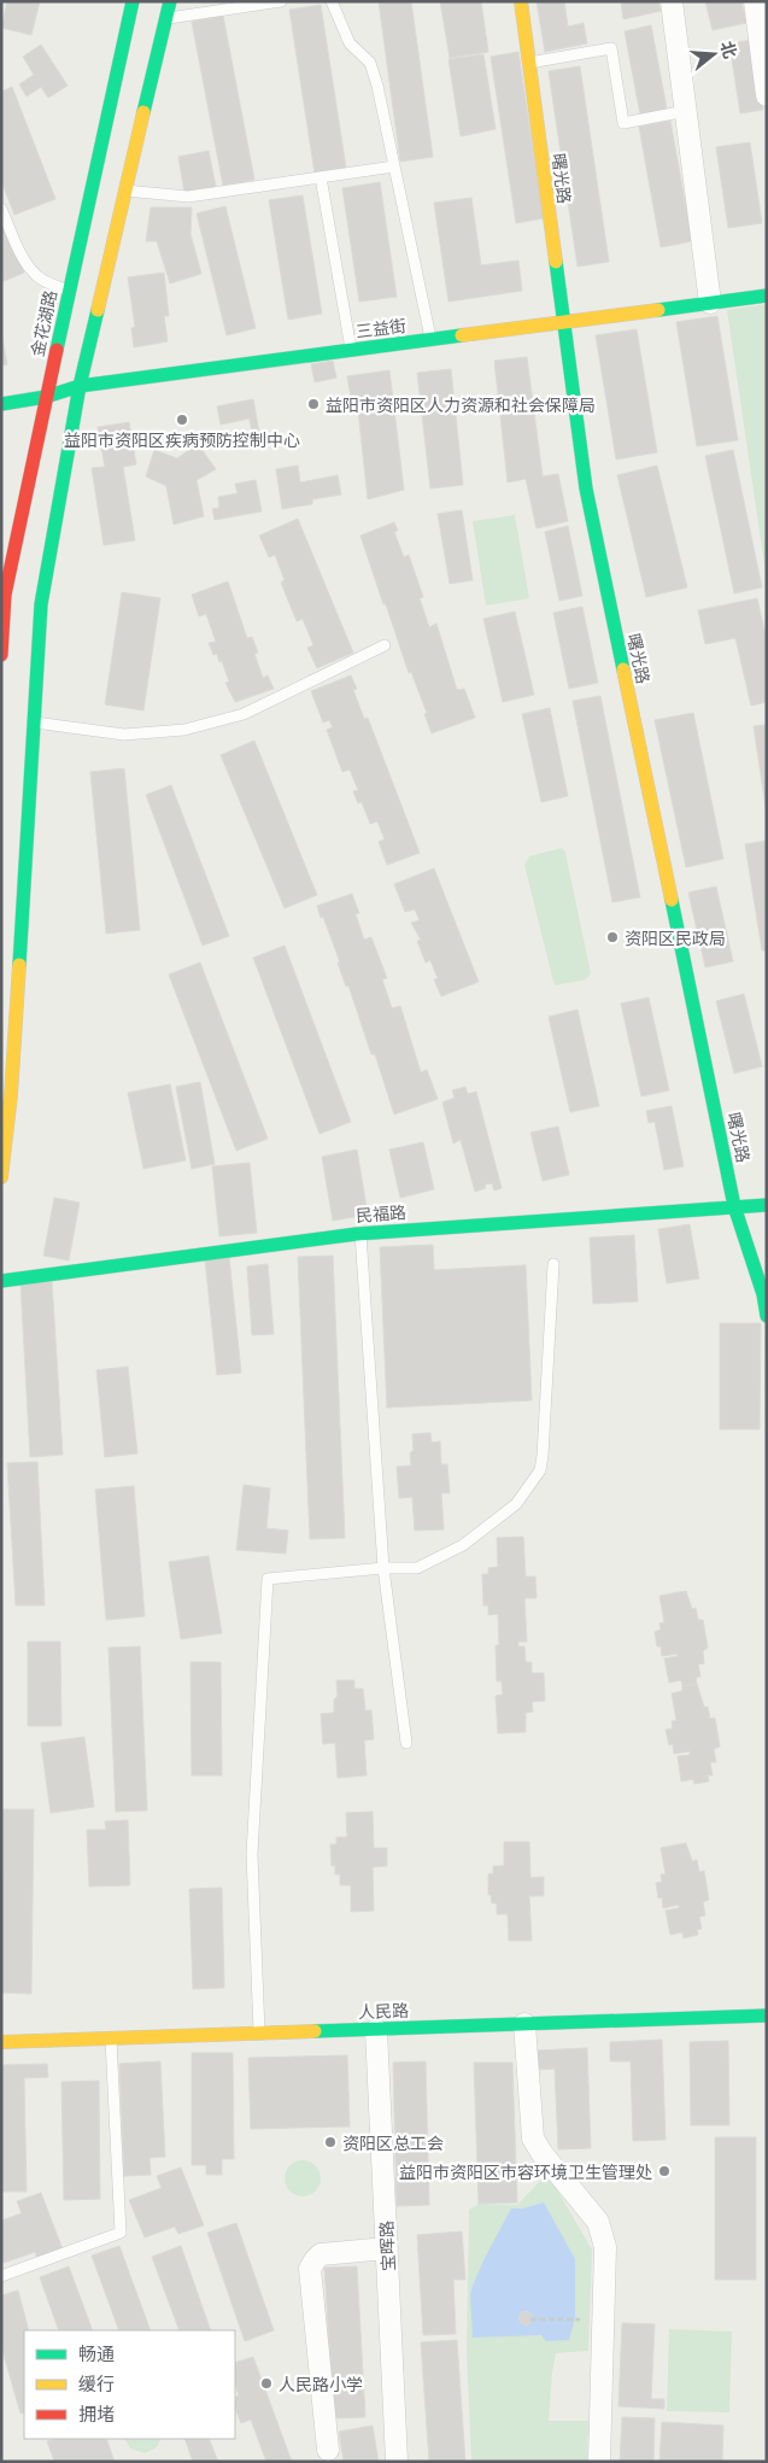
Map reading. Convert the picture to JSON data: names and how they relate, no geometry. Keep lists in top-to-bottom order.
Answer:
{
  "streets": {
    "street": [
      "曙光路",
      "金花湖路",
      "三益街",
      "民福路",
      "人民路",
      "宝晖路"
    ]
  },
  "crossings": [
    ["曙光路", "三益街"],
    ["曙光路", "民福路"],
    ["金花湖路", "三益街"],
    ["人民路", "宝晖路"]
  ],
  "places": [
    "益阳市资阳区人力资源和社会保障局",
    "益阳市资阳区疾病预防控制中心",
    "资阳区民政局",
    "资阳区总工会",
    "益阳市资阳区市容环境卫生管理处",
    "人民路小学"
  ],
  "legend": ["畅通", "缓行", "拥堵"],
  "north": "right"
}
